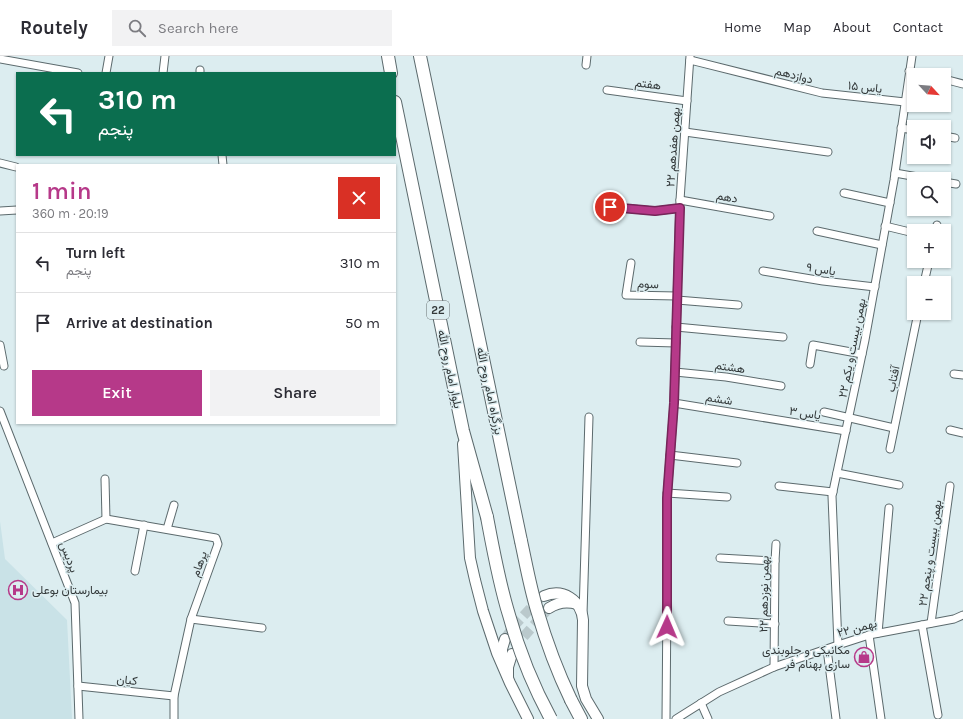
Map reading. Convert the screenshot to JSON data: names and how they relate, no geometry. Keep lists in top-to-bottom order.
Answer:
{
  "streets": {
    "highway": ["22", "بلوار امام روح الله", "بزرگراه امام روح الله"],
    "street": [
      "دوازدهم",
      "هفتم",
      "یاس ۱۵",
      "۲۲ بهمن هفدهم",
      "دهم",
      "یاس ۹",
      "سوم",
      "۲۲ بهمن بیست و یکم",
      "هشتم",
      "آفتاب",
      "ششم",
      "یاس ۳",
      "۲۲ بهمن بیست و پنجم",
      "پردیس",
      "پرهام",
      "۲۲ بهمن نوزدهم",
      "۲۲ بهمن",
      "کیان"
    ]
  },
  "crossings": [
    ["دوازدهم", "یاس ۱۵"],
    ["دوازدهم", "۲۲ بهمن هفدهم"],
    ["هفتم", "۲۲ بهمن هفدهم"],
    ["یاس ۱۵", "۲۲ بهمن بیست و یکم"],
    ["۲۲ بهمن هفدهم", "دهم"],
    ["۲۲ بهمن هفدهم", "سوم"],
    ["۲۲ بهمن هفدهم", "هشتم"],
    ["۲۲ بهمن هفدهم", "ششم"],
    ["یاس ۹", "۲۲ بهمن بیست و یکم"],
    ["۲۲ بهمن بیست و یکم", "یاس ۳"],
    ["۲۲ بهمن بیست و یکم", "۲۲ بهمن"],
    ["ششم", "یاس ۳"],
    ["۲۲ بهمن بیست و پنجم", "۲۲ بهمن"],
    ["پردیس", "کیان"],
    ["پرهام", "کیان"],
    ["۲۲ بهمن نوزدهم", "۲۲ بهمن"]
  ],
  "places": {
    "hospital": ["بیمارستان بوعلی"],
    "shop": ["مکانیکی و جلوبندی سازی بهنام فر"]
  },
  "north": "bottom right",
  "page": {
    "header": "Routely",
    "search": "Search here",
    "nav": [
      "Home",
      "Map",
      "About",
      "Contact"
    ],
    "map_buttons": ["+", "−"],
    "turn": ["310 m", "پنجم"],
    "heading": ["1 min", "360 m · 20:19"],
    "list": [
      {
        "name": "Turn left",
        "note": "پنجم",
        "value": "310 m"
      },
      {
        "name": "Arrive at destination",
        "value": "50 m"
      }
    ],
    "buttons": ["Exit", "Share"]
  }
}
